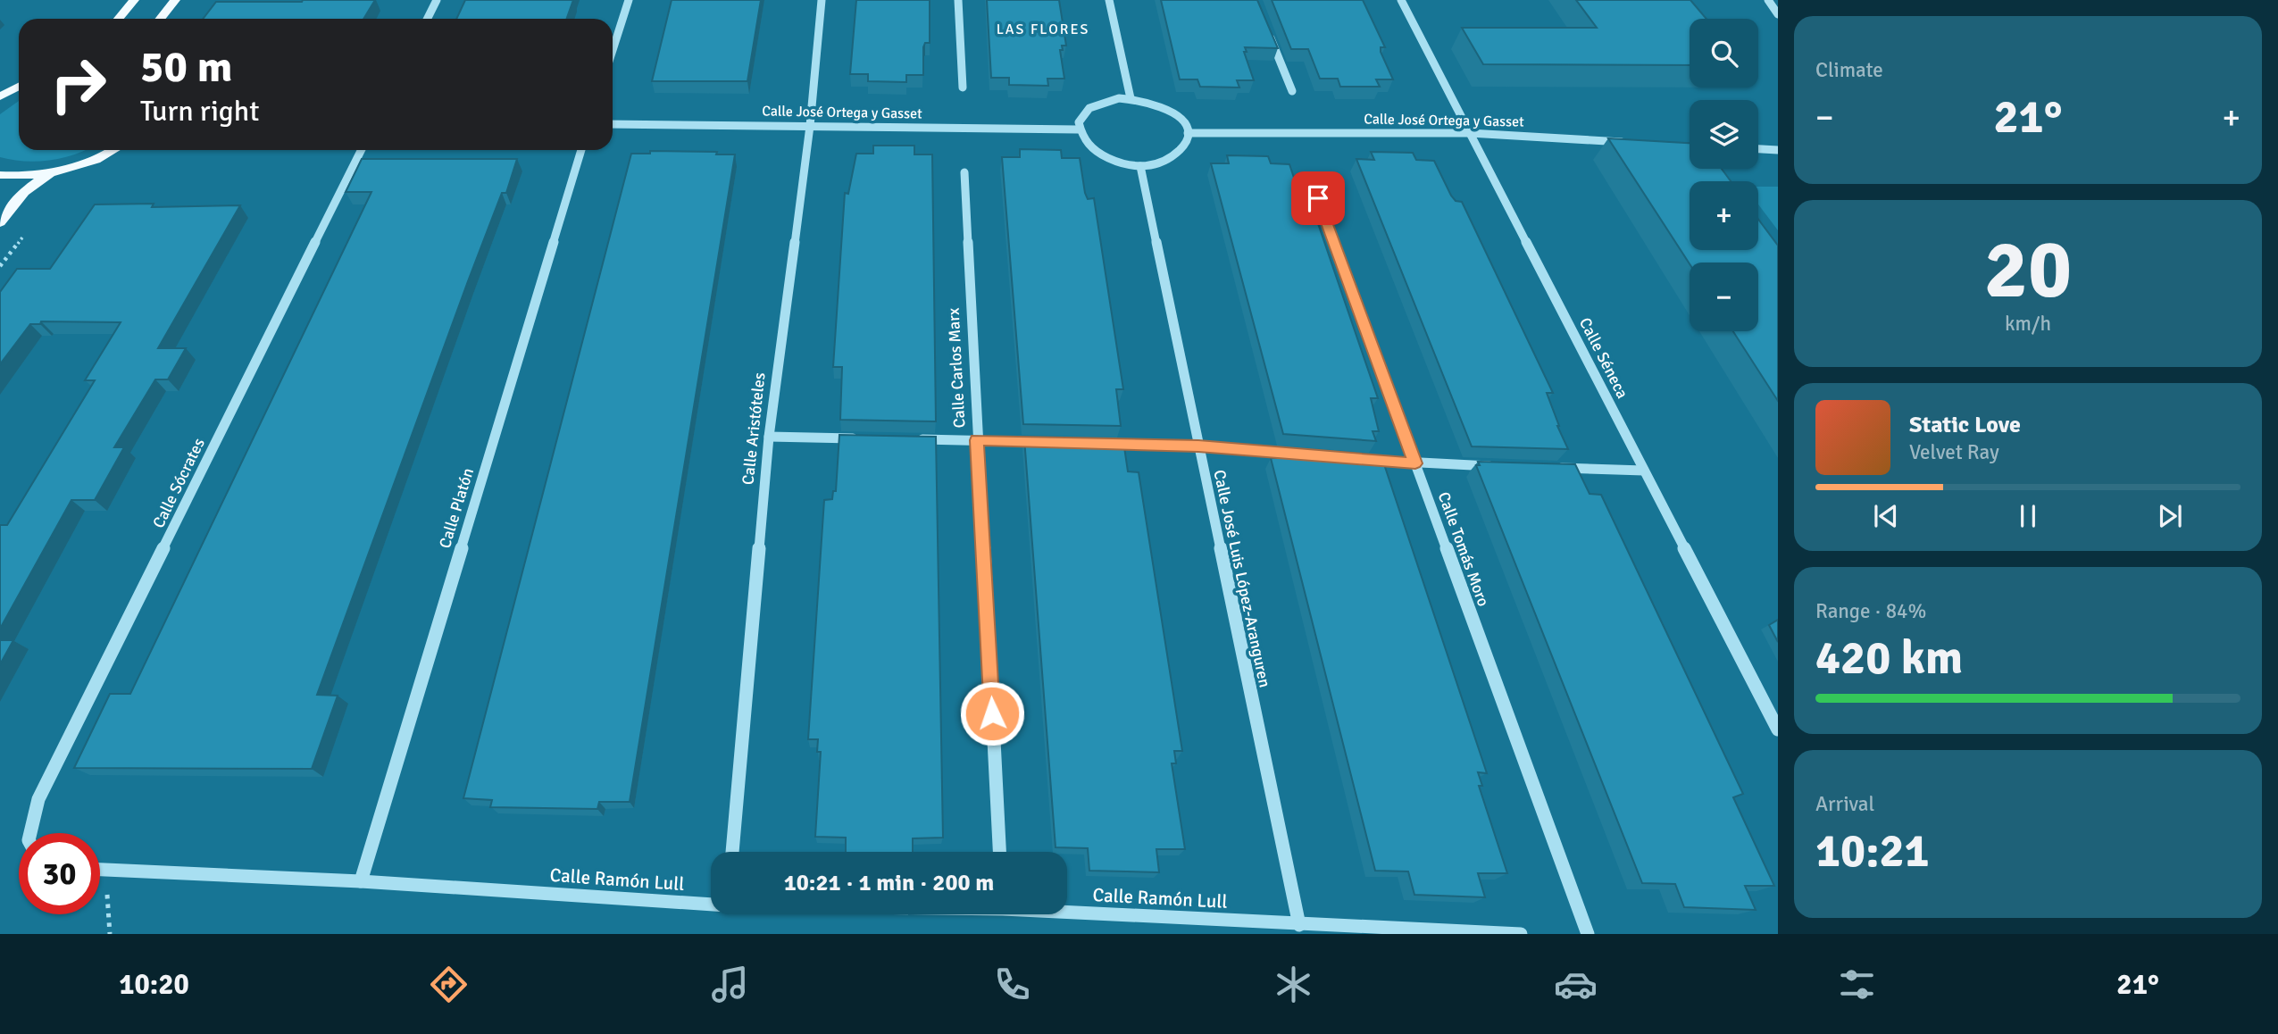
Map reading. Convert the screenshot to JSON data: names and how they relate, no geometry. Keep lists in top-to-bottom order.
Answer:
{
  "streets": {
    "street": [
      "Calle José Ortega y Gasset",
      "Calle Séneca",
      "Calle Carlos Marx",
      "Calle Aristóteles",
      "Calle Sócrates",
      "Calle Platón",
      "Calle Tomás Moro",
      "Calle José Luis López-Aranguren",
      "Calle Ramón Lull"
    ]
  },
  "crossings": [
    ["Calle José Ortega y Gasset", "Calle Séneca"],
    ["Calle José Ortega y Gasset", "Calle Aristóteles"],
    ["Calle José Ortega y Gasset", "Calle José Luis López-Aranguren"],
    ["Calle Platón", "Calle Ramón Lull"],
    ["Calle José Luis López-Aranguren", "Calle Ramón Lull"]
  ],
  "districts": ["LAS FLORES"],
  "page": {
    "tile": [
      "Climate",
      ["20", "km/h"],
      ["Range · 84%", "420 km"],
      ["Arrival", "10:21"]
    ],
    "map_buttons": ["+", "−"],
    "turn": ["50 m", "Turn right"],
    "heat": ["−", "21°", "+"],
    "song": ["Static Love", "Velvet Ray"],
    "limit": "30",
    "trip": "10:21 · 1 min · 200 m",
    "tabs": ["10:20", "21°"]
  }
}
